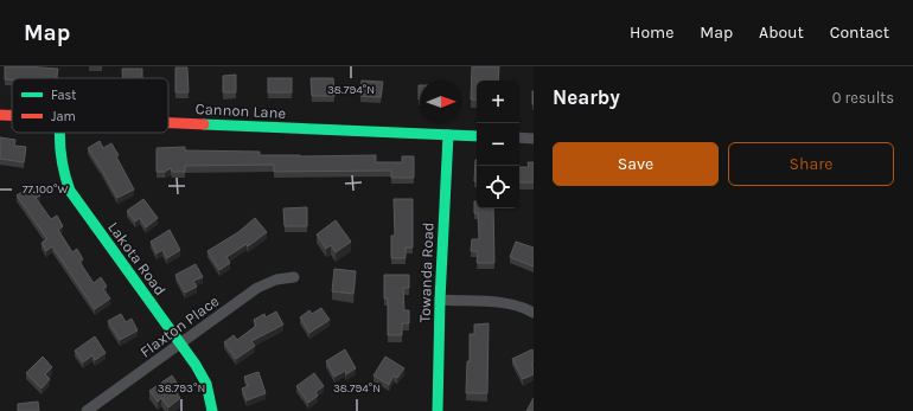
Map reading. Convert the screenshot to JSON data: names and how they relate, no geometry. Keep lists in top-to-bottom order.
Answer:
{
  "streets": {
    "street": [
      "Cannon Lane",
      "Lakota Road",
      "Towanda Road",
      "Flaxton Place"
    ]
  },
  "crossings": [
    ["Cannon Lane", "Towanda Road"],
    ["Lakota Road", "Flaxton Place"]
  ],
  "legend": ["Fast", "Jam"],
  "north": "right",
  "page": {
    "header": "Map",
    "nav": [
      "Home",
      "Map",
      "About",
      "Contact"
    ],
    "heading": ["Nearby", "0 results"],
    "map_buttons": ["+", "−"],
    "buttons": ["Save", "Share"]
  },
  "coordinates": ["38.794°N", "77.100°W", "38.793°N"]
}
